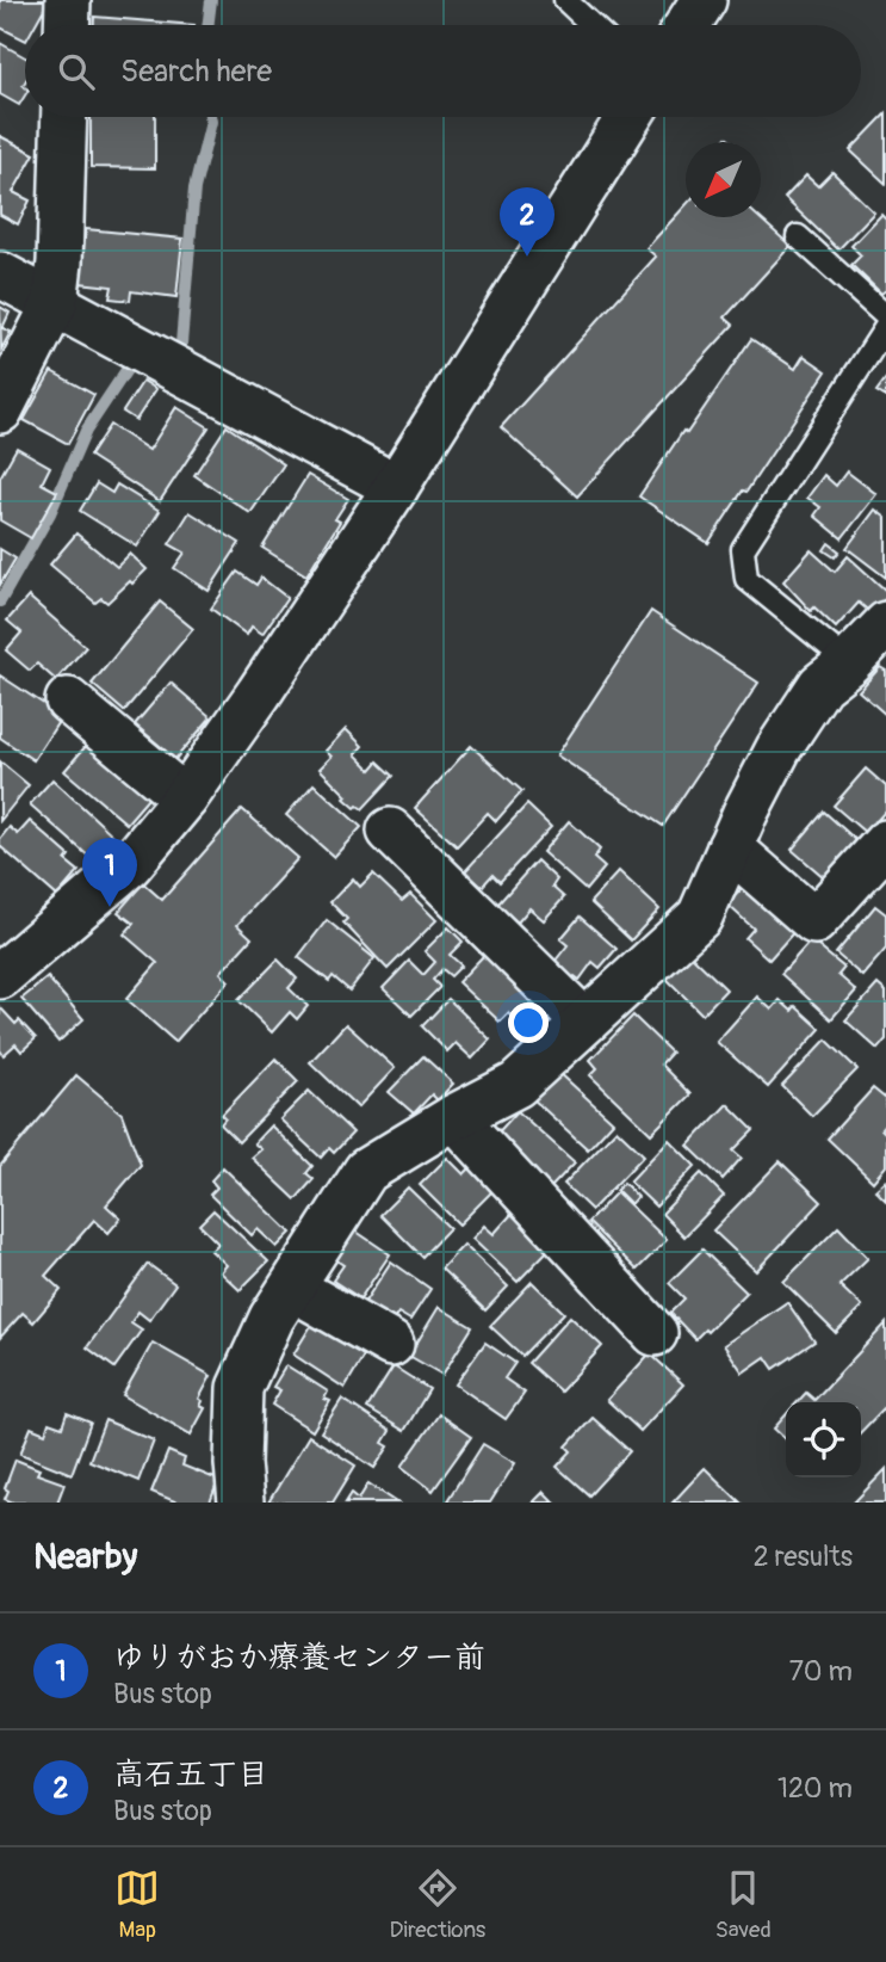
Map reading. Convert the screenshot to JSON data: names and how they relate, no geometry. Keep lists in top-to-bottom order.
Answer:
{
  "north": "bottom left",
  "page": {
    "search": "Search here",
    "pins": ["2", "1"],
    "heading": ["Nearby", "2 results"],
    "list": [
      {
        "mark": "1",
        "name": "ゆりがおか療養センター前",
        "note": "Bus stop",
        "value": "70 m"
      },
      {
        "mark": "2",
        "name": "高石五丁目",
        "note": "Bus stop",
        "value": "120 m"
      }
    ],
    "nav": ["Map", "Directions", "Saved"]
  }
}
